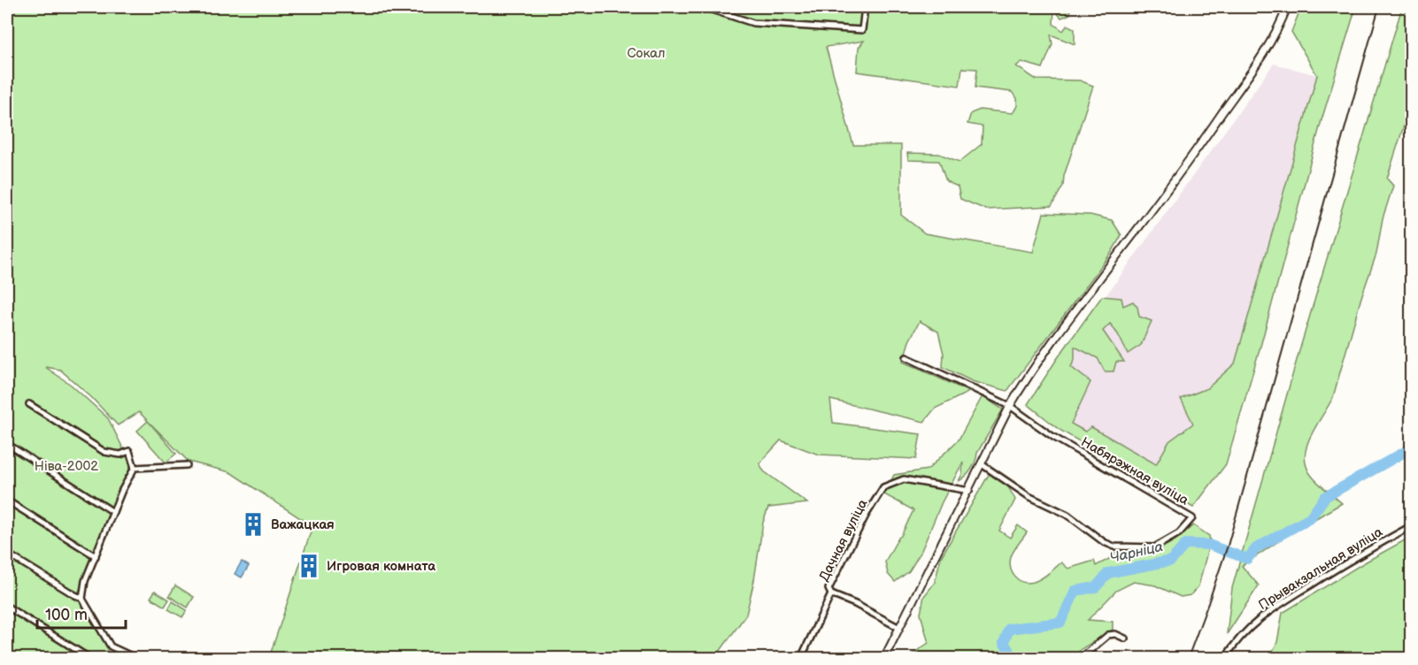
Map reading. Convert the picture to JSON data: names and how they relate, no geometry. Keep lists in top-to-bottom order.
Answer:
{
  "streets": {
    "street": ["Набярэжная вуліца", "Дачная вуліца", "Прывакзальная вуліца"]
  },
  "water": ["Чарніца"],
  "parks": ["Сокал", "Ніва-2002"],
  "places": {
    "building": ["Важацкая", "Игровая комната"]
  },
  "scale_bar": "100 m"
}
